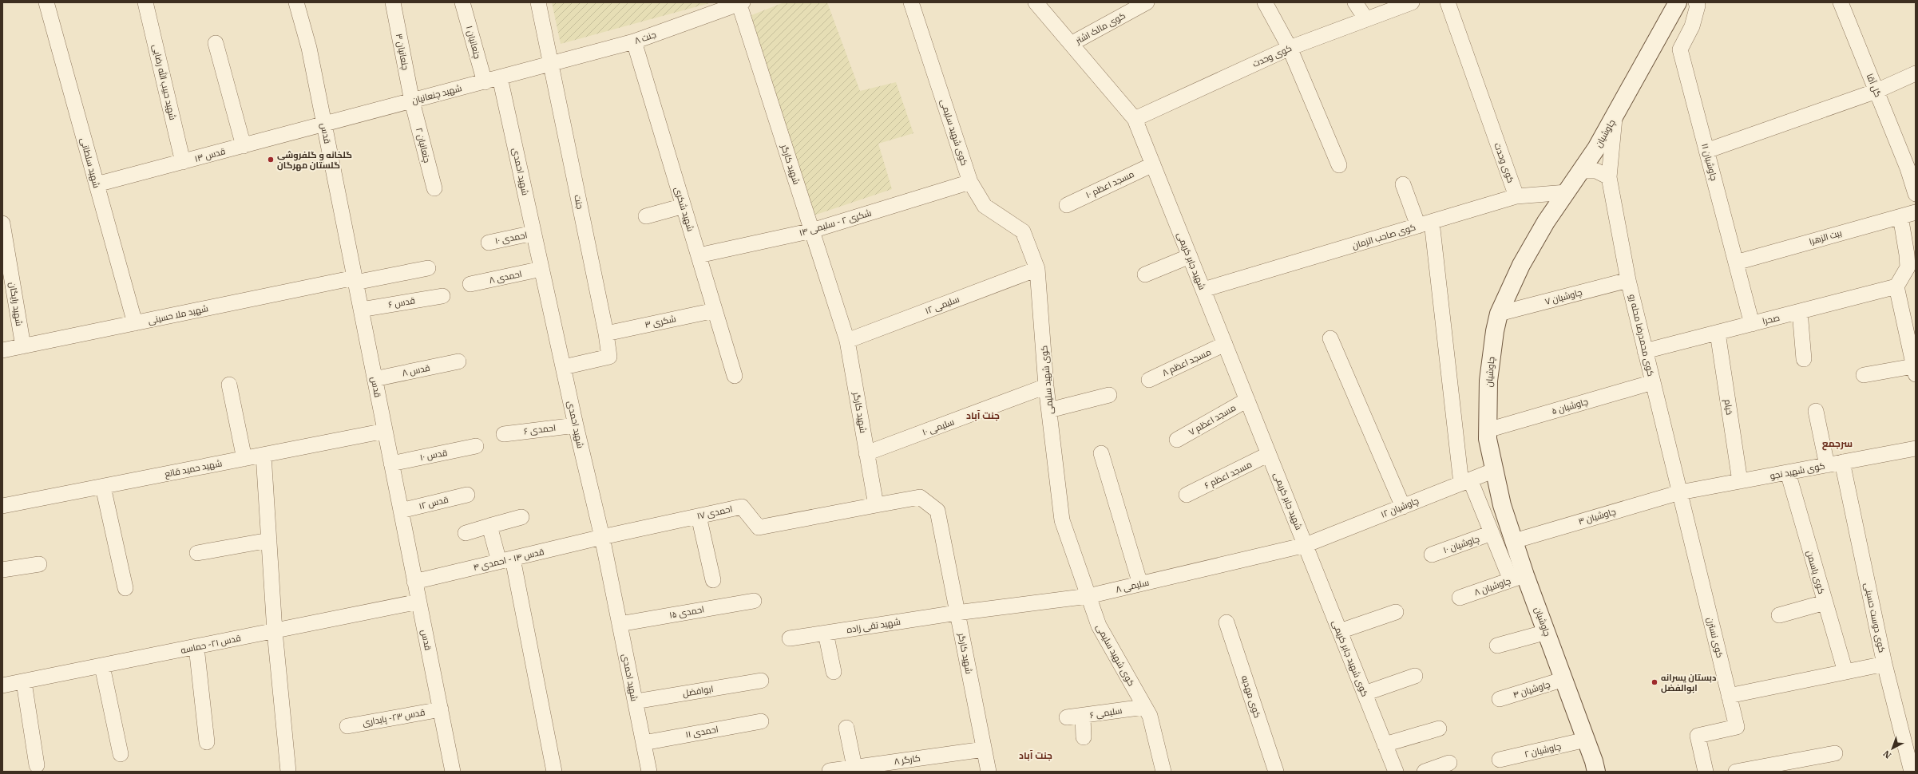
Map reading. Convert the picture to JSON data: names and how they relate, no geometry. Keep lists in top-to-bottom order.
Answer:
{
  "streets": {
    "main road": ["چاوشیان"],
    "street": [
      "کوی مالک اشتر",
      "جنت ۸",
      "چنعانیان ۱",
      "چنعانیان ۳",
      "کوی وحدت",
      "شهید حبیب الله رضایی",
      "گل آقا",
      "شهید چنعانیان",
      "کوی شهید سلیمی",
      "قدس",
      "چنعانیان ۲",
      "قدس ۱۳",
      "چاوشیان ۱۱",
      "شهید سلطانی",
      "شهید کارگر",
      "شهید احمدی",
      "مسجد اعظم ۱۰",
      "جنت",
      "شهید شکری",
      "شکری ۲ - سلیمی ۱۴",
      "کوی صاحب الزمان",
      "بیت الزهرا",
      "احمدی ۱۰",
      "شهید جابر کریمی",
      "احمدی ۸",
      "چاوشیان ۷",
      "قدس ۶",
      "شهید رایگان",
      "سلیمی ۱۲",
      "شهید ملا حسینی",
      "صحرا",
      "شکری ۳",
      "کوی محمدرضا محله رو",
      "مسجد اعظم ۸",
      "قدس ۸",
      "چاوشیان ۵",
      "خیام",
      "مسجد اعظم ۷",
      "سلیمی ۱۰",
      "احمدی ۶",
      "قدس ۱۰",
      "شهید حمید قانع",
      "کوی شهید نجو",
      "مسجد اعظم ۶",
      "قدس ۱۲",
      "چاوشیان ۱۲",
      "احمدی ۱۷",
      "چاوشیان ۳",
      "چاوشیان ۱۰",
      "قدس ۱۴ - احمدی ۴",
      "کوی یاسمن",
      "سلیمی ۸",
      "چاوشیان ۸",
      "احمدی ۱۵",
      "کوی دوست حسینی",
      "شهید تقی زاده",
      "کوی نسترن",
      "قدس ۲۱- حماسه",
      "کوی شهید جابر کریمی",
      "چاوشیان ۴",
      "ابوافضل",
      "کوی مهدیه",
      "سلیمی ۶",
      "قدس ۲۳- پایداری",
      "احمدی ۱۱",
      "چاوشیان ۲",
      "کارگر ۸"
    ]
  },
  "crossings": [
    ["کوی مالک اشتر", "شهید جابر کریمی"],
    ["جنت ۸", "شهید چنعانیان"],
    ["جنت ۸", "شهید کارگر"],
    ["جنت ۸", "جنت"],
    ["جنت ۸", "شهید شکری"],
    ["چنعانیان ۱", "شهید چنعانیان"],
    ["چنعانیان ۳", "شهید چنعانیان"],
    ["چنعانیان ۳", "چنعانیان ۲"],
    ["کوی وحدت", "کوی صاحب الزمان"],
    ["کوی وحدت", "شهید جابر کریمی"],
    ["شهید حبیب الله رضایی", "قدس ۱۳"],
    ["شهید چنعانیان", "قدس"],
    ["شهید چنعانیان", "چنعانیان ۲"],
    ["شهید چنعانیان", "قدس ۱۳"],
    ["شهید چنعانیان", "شهید احمدی"],
    ["شهید چنعانیان", "جنت"],
    ["کوی شهید سلیمی", "شکری ۲ - سلیمی ۱۴"],
    ["کوی شهید سلیمی", "سلیمی ۱۲"],
    ["کوی شهید سلیمی", "سلیمی ۱۰"],
    ["کوی شهید سلیمی", "سلیمی ۸"],
    ["کوی شهید سلیمی", "سلیمی ۶"],
    ["قدس", "قدس ۱۳"],
    ["قدس", "قدس ۶"],
    ["قدس", "شهید ملا حسینی"],
    ["قدس", "قدس ۸"],
    ["قدس", "قدس ۱۰"],
    ["قدس", "شهید حمید قانع"],
    ["قدس", "قدس ۱۲"],
    ["قدس", "قدس ۱۴ - احمدی ۴"],
    ["قدس", "قدس ۲۱- حماسه"],
    ["قدس", "قدس ۲۳- پایداری"],
    ["چاوشیان", "کوی صاحب الزمان"],
    ["چاوشیان", "چاوشیان ۷"],
    ["چاوشیان", "کوی محمدرضا محله رو"],
    ["چاوشیان", "چاوشیان ۵"],
    ["چاوشیان", "چاوشیان ۱۲"],
    ["چاوشیان", "چاوشیان ۳"],
    ["چاوشیان", "چاوشیان ۸"],
    ["چاوشیان", "چاوشیان ۴"],
    ["چاوشیان", "چاوشیان ۲"],
    ["قدس ۱۳", "شهید سلطانی"],
    ["چاوشیان ۱۱", "بیت الزهرا"],
    ["چاوشیان ۱۱", "صحرا"],
    ["شهید سلطانی", "شهید ملا حسینی"],
    ["شهید کارگر", "شکری ۲ - سلیمی ۱۴"],
    ["شهید کارگر", "سلیمی ۱۲"],
    ["شهید کارگر", "سلیمی ۱۰"],
    ["شهید کارگر", "احمدی ۱۷"],
    ["شهید کارگر", "سلیمی ۸"],
    ["شهید کارگر", "شهید تقی زاده"],
    ["شهید کارگر", "کارگر ۸"],
    ["شهید احمدی", "جنت"],
    ["شهید احمدی", "احمدی ۱۰"],
    ["شهید احمدی", "احمدی ۸"],
    ["شهید احمدی", "احمدی ۶"],
    ["شهید احمدی", "احمدی ۱۷"],
    ["شهید احمدی", "قدس ۱۴ - احمدی ۴"],
    ["شهید احمدی", "احمدی ۱۵"],
    ["شهید احمدی", "ابوافضل"],
    ["شهید احمدی", "احمدی ۱۱"],
    ["مسجد اعظم ۱۰", "شهید جابر کریمی"],
    ["جنت", "شکری ۳"],
    ["شهید شکری", "شکری ۲ - سلیمی ۱۴"],
    ["شهید شکری", "شکری ۳"],
    ["کوی صاحب الزمان", "شهید جابر کریمی"],
    ["شهید جابر کریمی", "مسجد اعظم ۸"],
    ["شهید جابر کریمی", "مسجد اعظم ۷"],
    ["شهید جابر کریمی", "مسجد اعظم ۶"],
    ["شهید جابر کریمی", "چاوشیان ۱۲"],
    ["شهید جابر کریمی", "سلیمی ۸"],
    ["شهید جابر کریمی", "کوی شهید جابر کریمی"],
    ["چاوشیان ۷", "کوی محمدرضا محله رو"],
    ["شهید رایگان", "شهید ملا حسینی"],
    ["صحرا", "کوی محمدرضا محله رو"],
    ["صحرا", "خیام"],
    ["کوی محمدرضا محله رو", "چاوشیان ۵"],
    ["کوی محمدرضا محله رو", "کوی شهید نجو"],
    ["کوی محمدرضا محله رو", "چاوشیان ۳"],
    ["کوی محمدرضا محله رو", "کوی نسترن"],
    ["خیام", "کوی شهید نجو"],
    ["کوی شهید نجو", "چاوشیان ۳"],
    ["کوی شهید نجو", "کوی یاسمن"],
    ["کوی شهید نجو", "کوی دوست حسینی"],
    ["کوی شهید نجو", "کوی نسترن"],
    ["چاوشیان ۱۲", "سلیمی ۸"],
    ["چاوشیان ۱۲", "کوی شهید جابر کریمی"],
    ["احمدی ۱۷", "قدس ۱۴ - احمدی ۴"],
    ["چاوشیان ۳", "کوی نسترن"],
    ["سلیمی ۸", "شهید تقی زاده"],
    ["سلیمی ۸", "کوی شهید جابر کریمی"]
  ],
  "districts": ["جنت آباد", "سرجمع", "جنت آباد"],
  "places": ["گلخانه و گلفروشی گلستان مهرگان", "دبستان پسرانه ابوالفضل"],
  "north": "bottom left"
}
